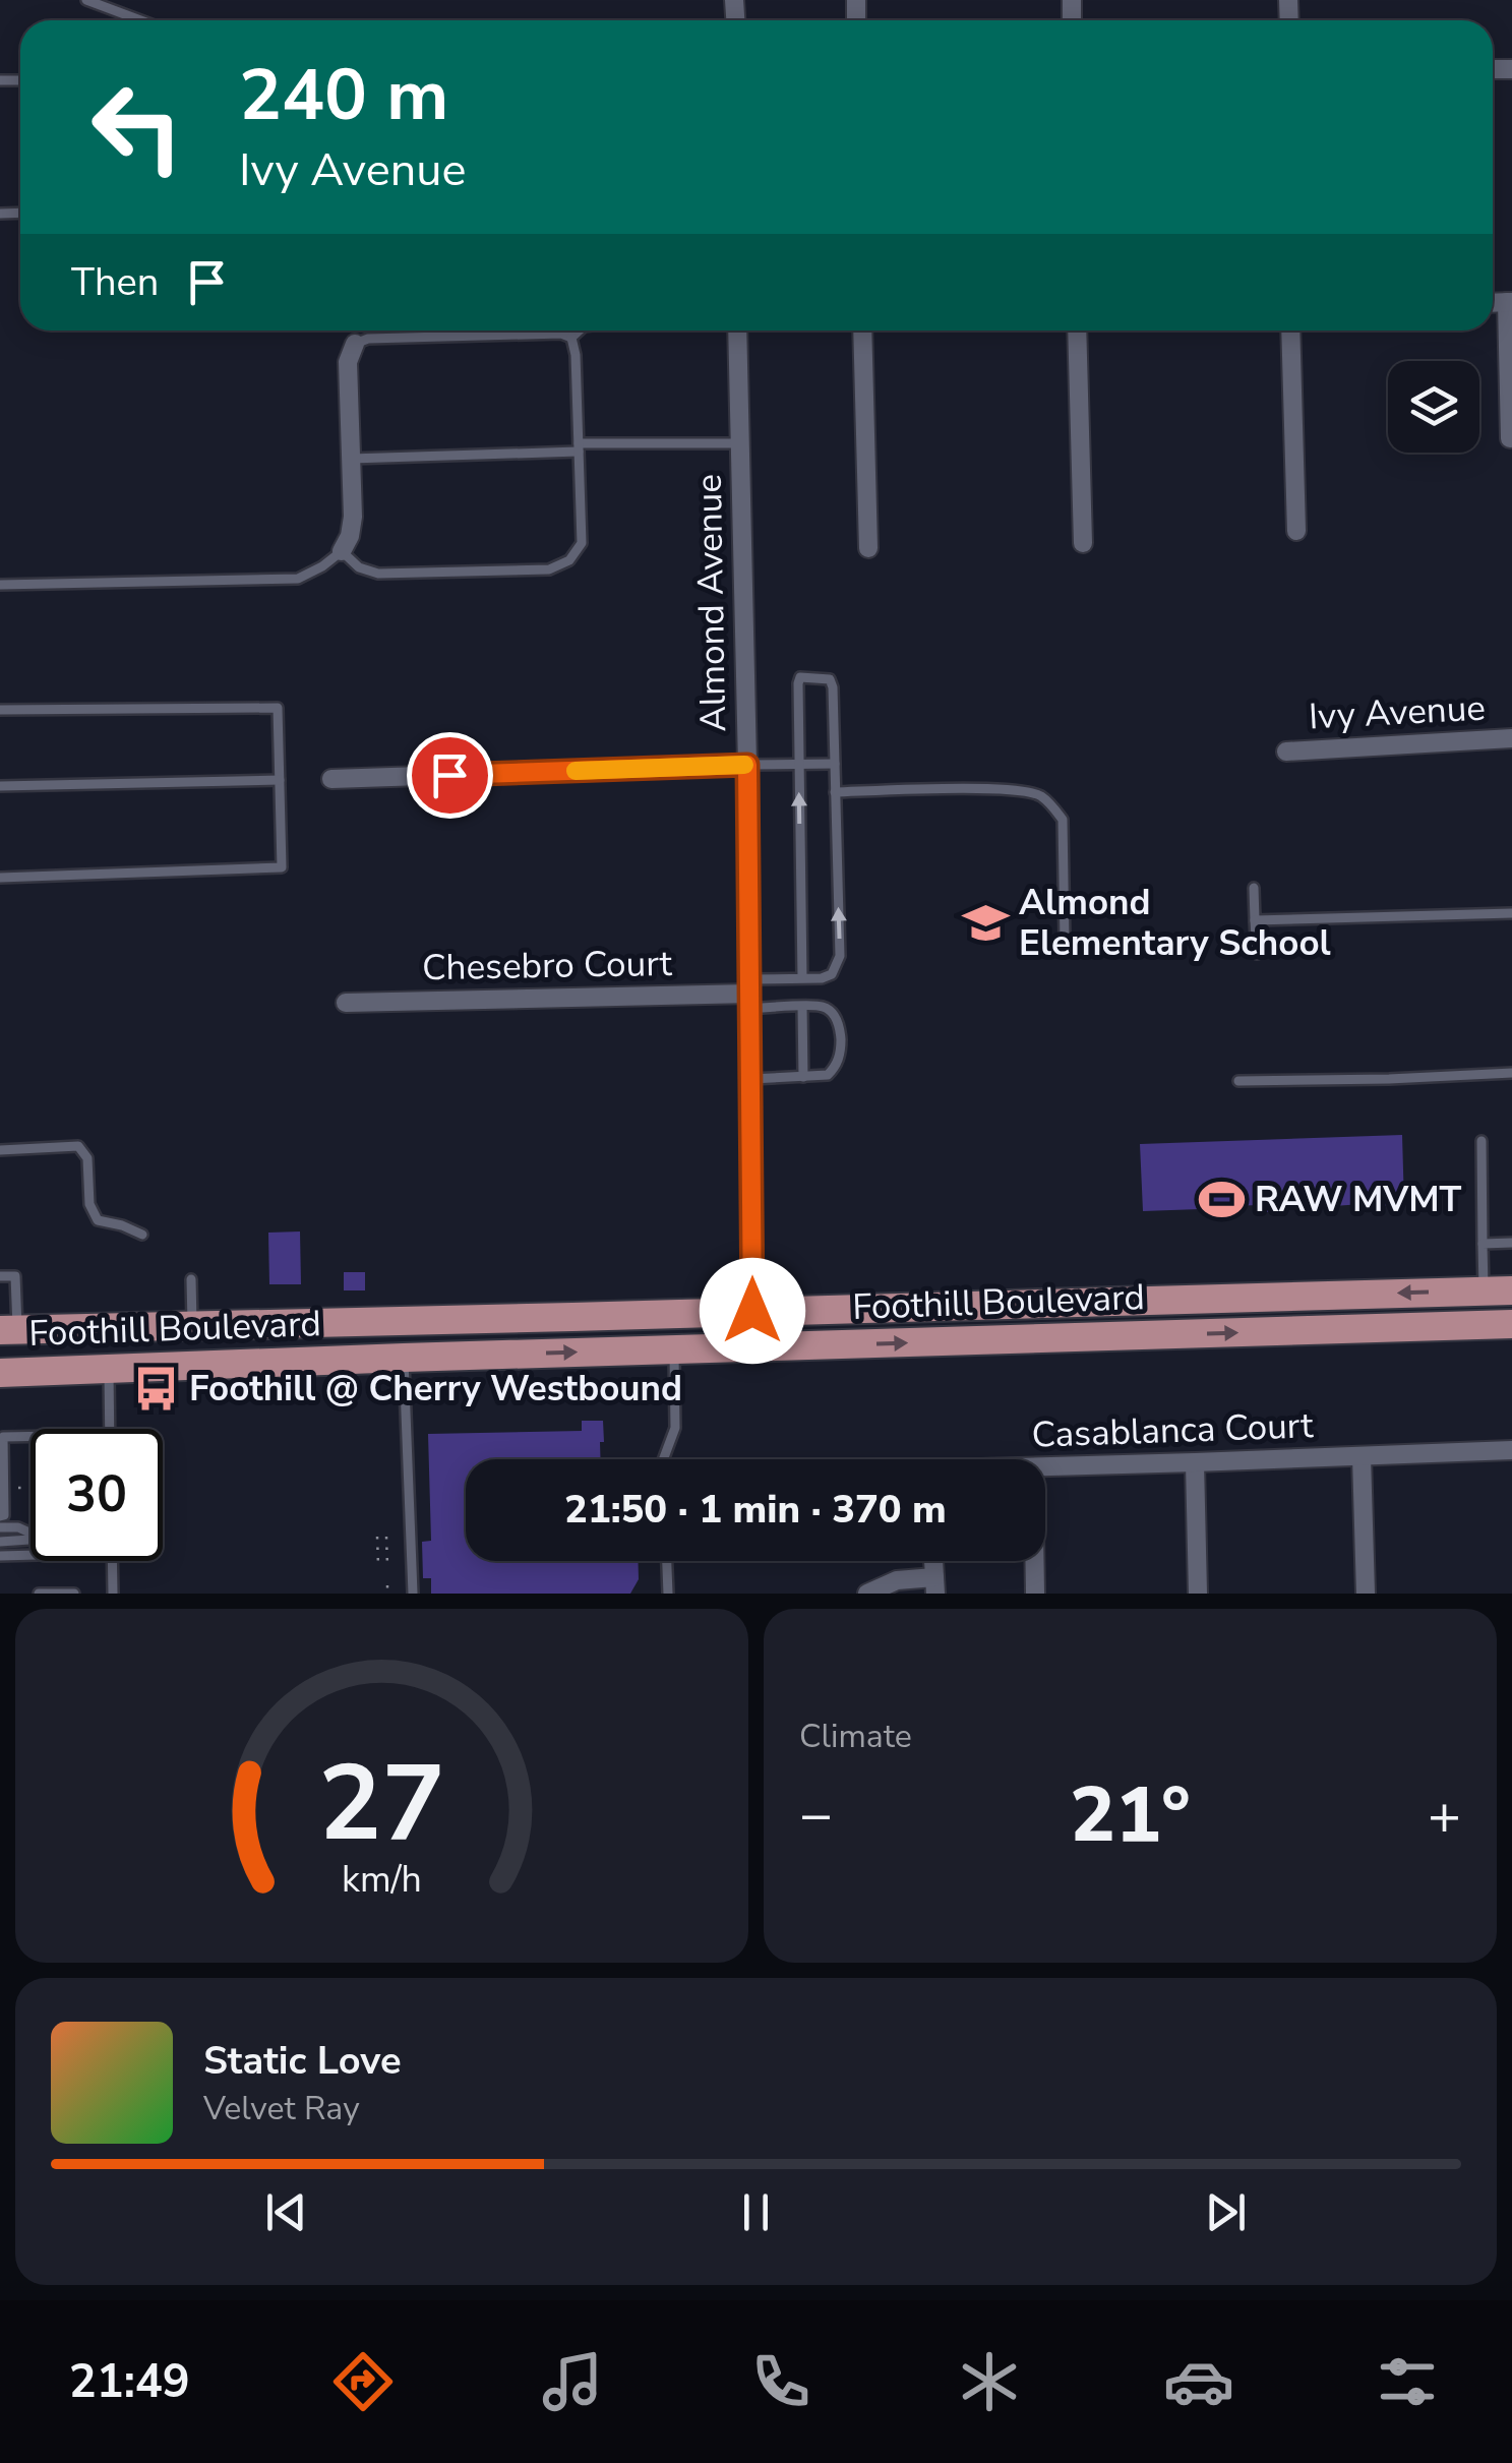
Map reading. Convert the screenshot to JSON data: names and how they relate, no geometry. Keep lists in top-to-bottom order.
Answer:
{
  "streets": {
    "main road": ["Foothill Boulevard"],
    "street": [
      "Almond Avenue",
      "Ivy Avenue",
      "Chesebro Court",
      "Casablanca Court"
    ]
  },
  "crossings": [
    ["Almond Avenue", "Chesebro Court"],
    ["Almond Avenue", "Foothill Boulevard"]
  ],
  "places": {
    "school or university": ["Almond Elementary School"],
    "sports": ["RAW MVMT"],
    "bus stop": ["Foothill @ Cherry Westbound"]
  },
  "page": {
    "turn": ["240 m", "Ivy Avenue"],
    "then": "Then",
    "limit": "30",
    "trip": "21:50 · 1 min · 370 m",
    "tile": "Climate",
    "heat": ["−", "21°", "+"],
    "song": ["Static Love", "Velvet Ray"],
    "tabs": "21:49",
    "gauge": ["27", "km/h"]
  }
}
